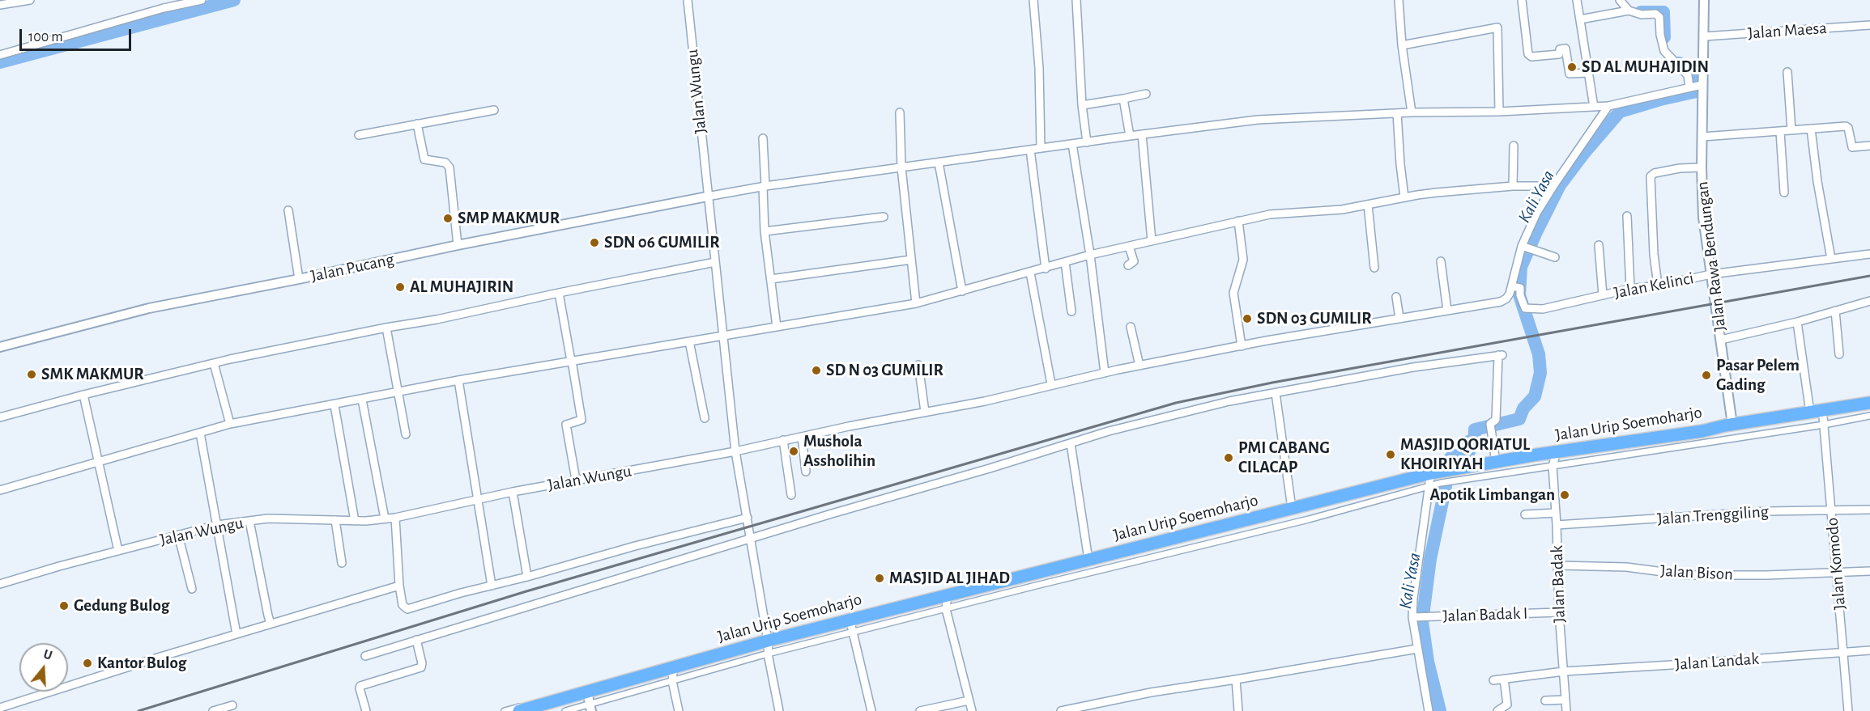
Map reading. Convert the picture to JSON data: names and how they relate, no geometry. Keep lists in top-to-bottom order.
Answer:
{
  "streets": {
    "highway": ["Jalan Urip Soemoharjo"],
    "street": [
      "Jalan Maesa",
      "Jalan Wungu",
      "Jalan Rawa Bendungan",
      "Jalan Pucang",
      "Jalan Kelinci",
      "Jalan Trenggiling",
      "Jalan Komodo",
      "Jalan Bison",
      "Jalan Badak",
      "Jalan Badak I",
      "Jalan Landak"
    ]
  },
  "crossings": [
    ["Jalan Maesa", "Jalan Rawa Bendungan"],
    ["Jalan Wungu", "Jalan Pucang"],
    ["Jalan Rawa Bendungan", "Jalan Kelinci"],
    ["Jalan Rawa Bendungan", "Jalan Urip Soemoharjo"],
    ["Jalan Urip Soemoharjo", "Jalan Komodo"],
    ["Jalan Urip Soemoharjo", "Jalan Badak"],
    ["Jalan Trenggiling", "Jalan Komodo"],
    ["Jalan Trenggiling", "Jalan Badak"],
    ["Jalan Komodo", "Jalan Bison"],
    ["Jalan Komodo", "Jalan Landak"],
    ["Jalan Bison", "Jalan Badak"],
    ["Jalan Badak", "Jalan Badak I"],
    ["Jalan Badak", "Jalan Landak"]
  ],
  "water": ["Kali Yasa"],
  "places": [
    "SD AL MUHAJIDIN",
    "SMP MAKMUR",
    "SDN 06 GUMILIR",
    "AL MUHAJIRIN",
    "SDN 03 GUMILIR",
    "SD N 03 GUMILIR",
    "SMK MAKMUR",
    "Pasar Pelem Gading",
    "Mushola Assholihin",
    "MASJID QORIATUL KHOIRIYAH",
    "PMI CABANG CILACAP",
    "Apotik Limbangan",
    "MASJID AL JIHAD",
    "Gedung Bulog",
    "Kantor Bulog"
  ],
  "scale_bar": "100 m",
  "north": "top"
}
